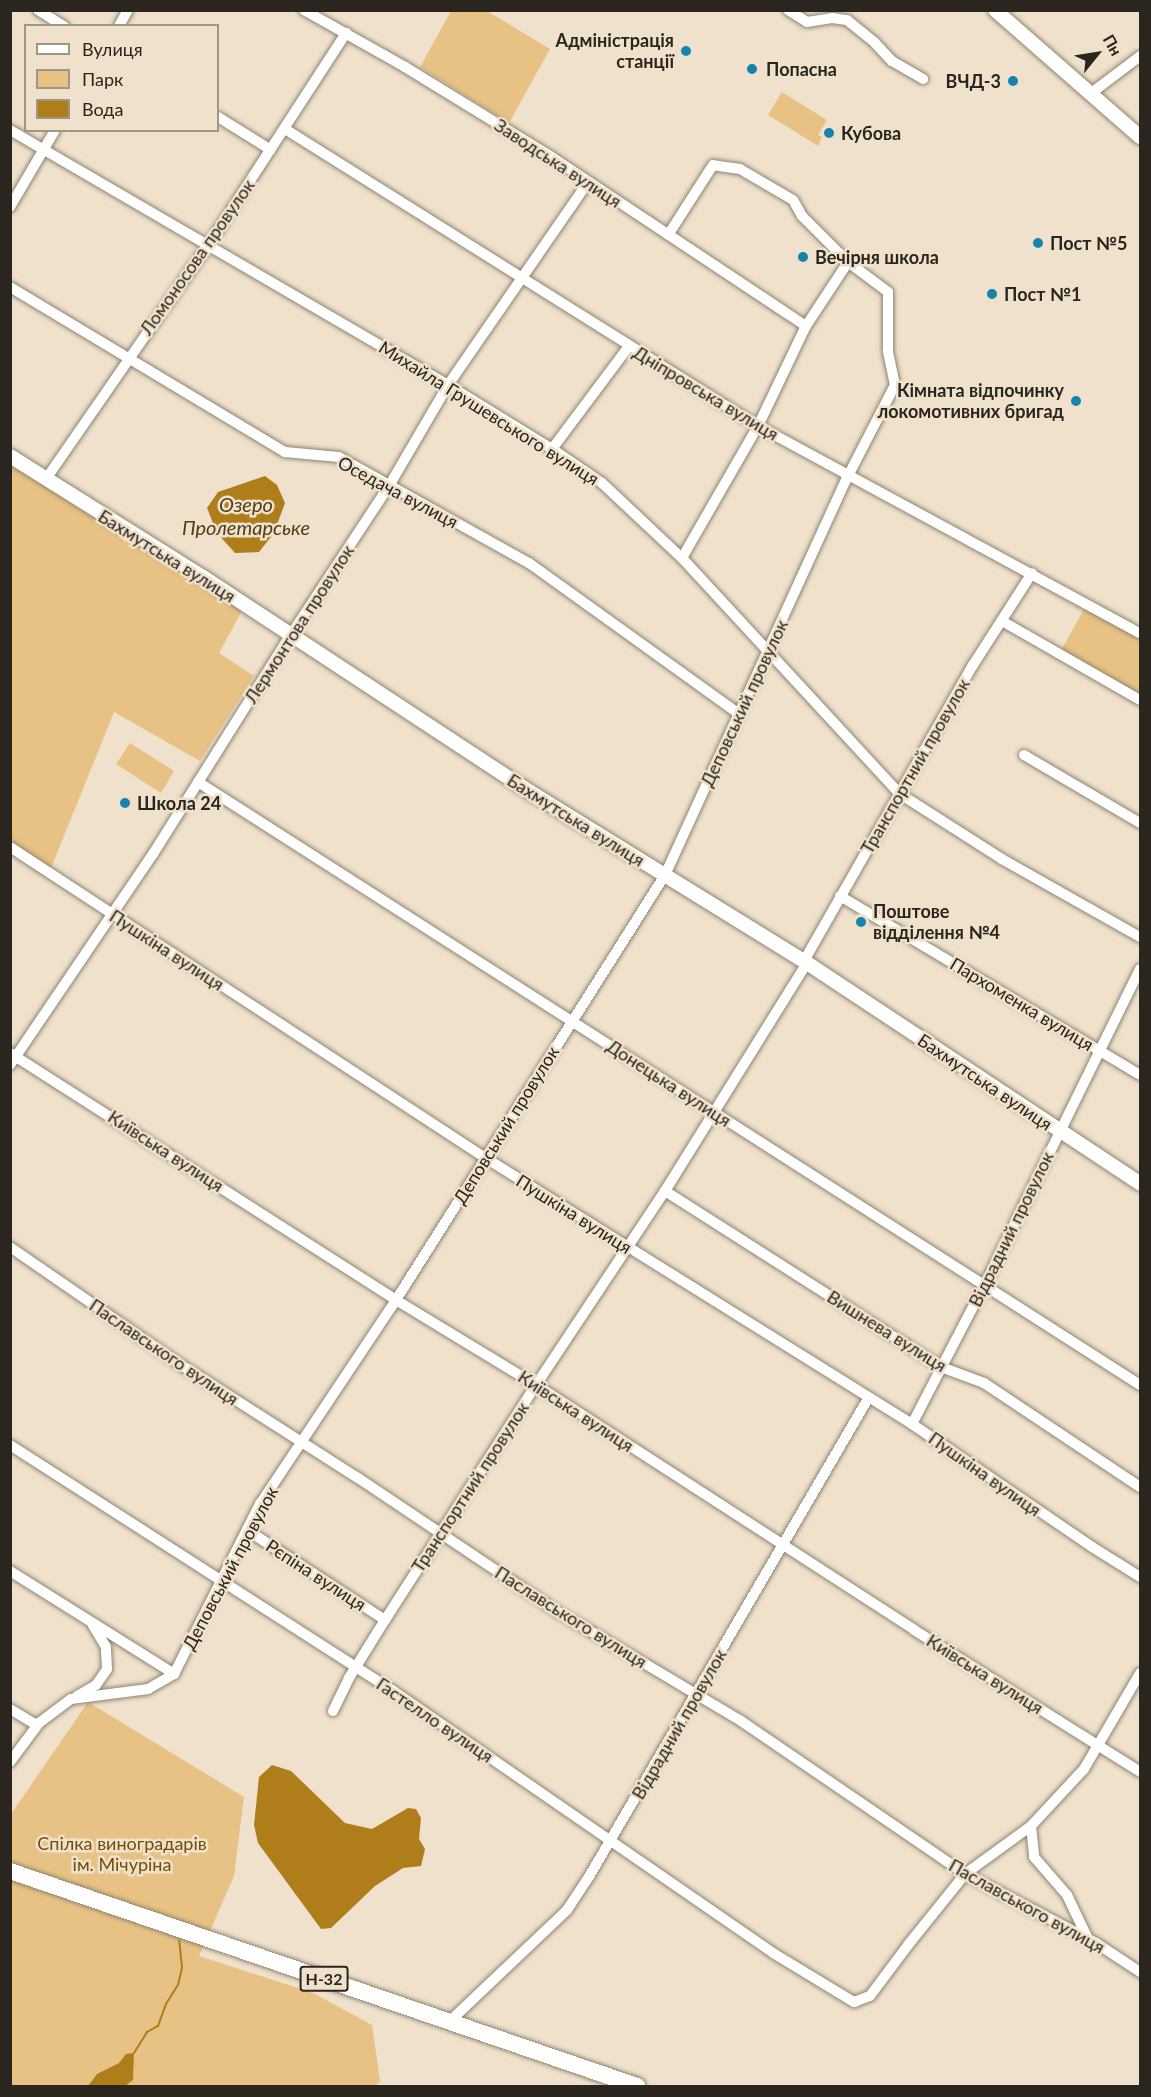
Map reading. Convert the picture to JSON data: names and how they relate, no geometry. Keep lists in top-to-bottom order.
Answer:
{
  "streets": {
    "main road": ["Н-32"],
    "street": [
      "Заводська вулиця",
      "Ломоносова провулок",
      "Дніпровська вулиця",
      "Михайла Грушевського вулиця",
      "Оседача вулиця",
      "Бахмутська вулиця",
      "Лермонтова провулок",
      "Деповський провулок",
      "Транспортний провулок",
      "Пушкіна вулиця",
      "Пархоменка вулиця",
      "Донецька вулиця",
      "Київська вулиця",
      "Відрадний провулок",
      "Вишнева вулиця",
      "Паславського вулиця",
      "Рєпіна вулиця",
      "Гастелло вулиця"
    ]
  },
  "crossings": [
    ["Заводська вулиця", "Ломоносова провулок"],
    ["Заводська вулиця", "Лермонтова провулок"],
    ["Ломоносова провулок", "Дніпровська вулиця"],
    ["Ломоносова провулок", "Михайла Грушевського вулиця"],
    ["Ломоносова провулок", "Оседача вулиця"],
    ["Ломоносова провулок", "Бахмутська вулиця"],
    ["Дніпровська вулиця", "Лермонтова провулок"],
    ["Дніпровська вулиця", "Деповський провулок"],
    ["Дніпровська вулиця", "Транспортний провулок"],
    ["Михайла Грушевського вулиця", "Лермонтова провулок"],
    ["Михайла Грушевського вулиця", "Деповський провулок"],
    ["Михайла Грушевського вулиця", "Транспортний провулок"],
    ["Оседача вулиця", "Лермонтова провулок"],
    ["Оседача вулиця", "Деповський провулок"],
    ["Бахмутська вулиця", "Лермонтова провулок"],
    ["Бахмутська вулиця", "Деповський провулок"],
    ["Бахмутська вулиця", "Транспортний провулок"],
    ["Бахмутська вулиця", "Відрадний провулок"],
    ["Лермонтова провулок", "Пушкіна вулиця"],
    ["Лермонтова провулок", "Донецька вулиця"],
    ["Лермонтова провулок", "Київська вулиця"],
    ["Деповський провулок", "Пушкіна вулиця"],
    ["Деповський провулок", "Донецька вулиця"],
    ["Деповський провулок", "Київська вулиця"],
    ["Деповський провулок", "Паславського вулиця"],
    ["Деповський провулок", "Рєпіна вулиця"],
    ["Деповський провулок", "Гастелло вулиця"],
    ["Транспортний провулок", "Пушкіна вулиця"],
    ["Транспортний провулок", "Пархоменка вулиця"],
    ["Транспортний провулок", "Донецька вулиця"],
    ["Транспортний провулок", "Київська вулиця"],
    ["Транспортний провулок", "Вишнева вулиця"],
    ["Транспортний провулок", "Паславського вулиця"],
    ["Транспортний провулок", "Рєпіна вулиця"],
    ["Транспортний провулок", "Гастелло вулиця"],
    ["Пушкіна вулиця", "Відрадний провулок"],
    ["Пархоменка вулиця", "Відрадний провулок"],
    ["Донецька вулиця", "Відрадний провулок"],
    ["Київська вулиця", "Відрадний провулок"],
    ["Відрадний провулок", "Вишнева вулиця"],
    ["Відрадний провулок", "Паславського вулиця"],
    ["Відрадний провулок", "Гастелло вулиця"],
    ["Відрадний провулок", "Н-32"],
    ["Паславського вулиця", "Гастелло вулиця"]
  ],
  "water": ["Озеро Пролетарське"],
  "parks": ["Спілка виноградарів ім. Мічуріна"],
  "places": [
    "Адміністрація станції",
    "Попасна",
    "ВЧД-3",
    "Кубова",
    "Пост №5",
    "Вечірня школа",
    "Пост №1",
    "Кімната відпочинку локомотивних бригад",
    "Школа 24",
    "Поштове відділення №4"
  ],
  "legend": ["Вулиця", "Парк", "Вода"],
  "north": "top right"
}
